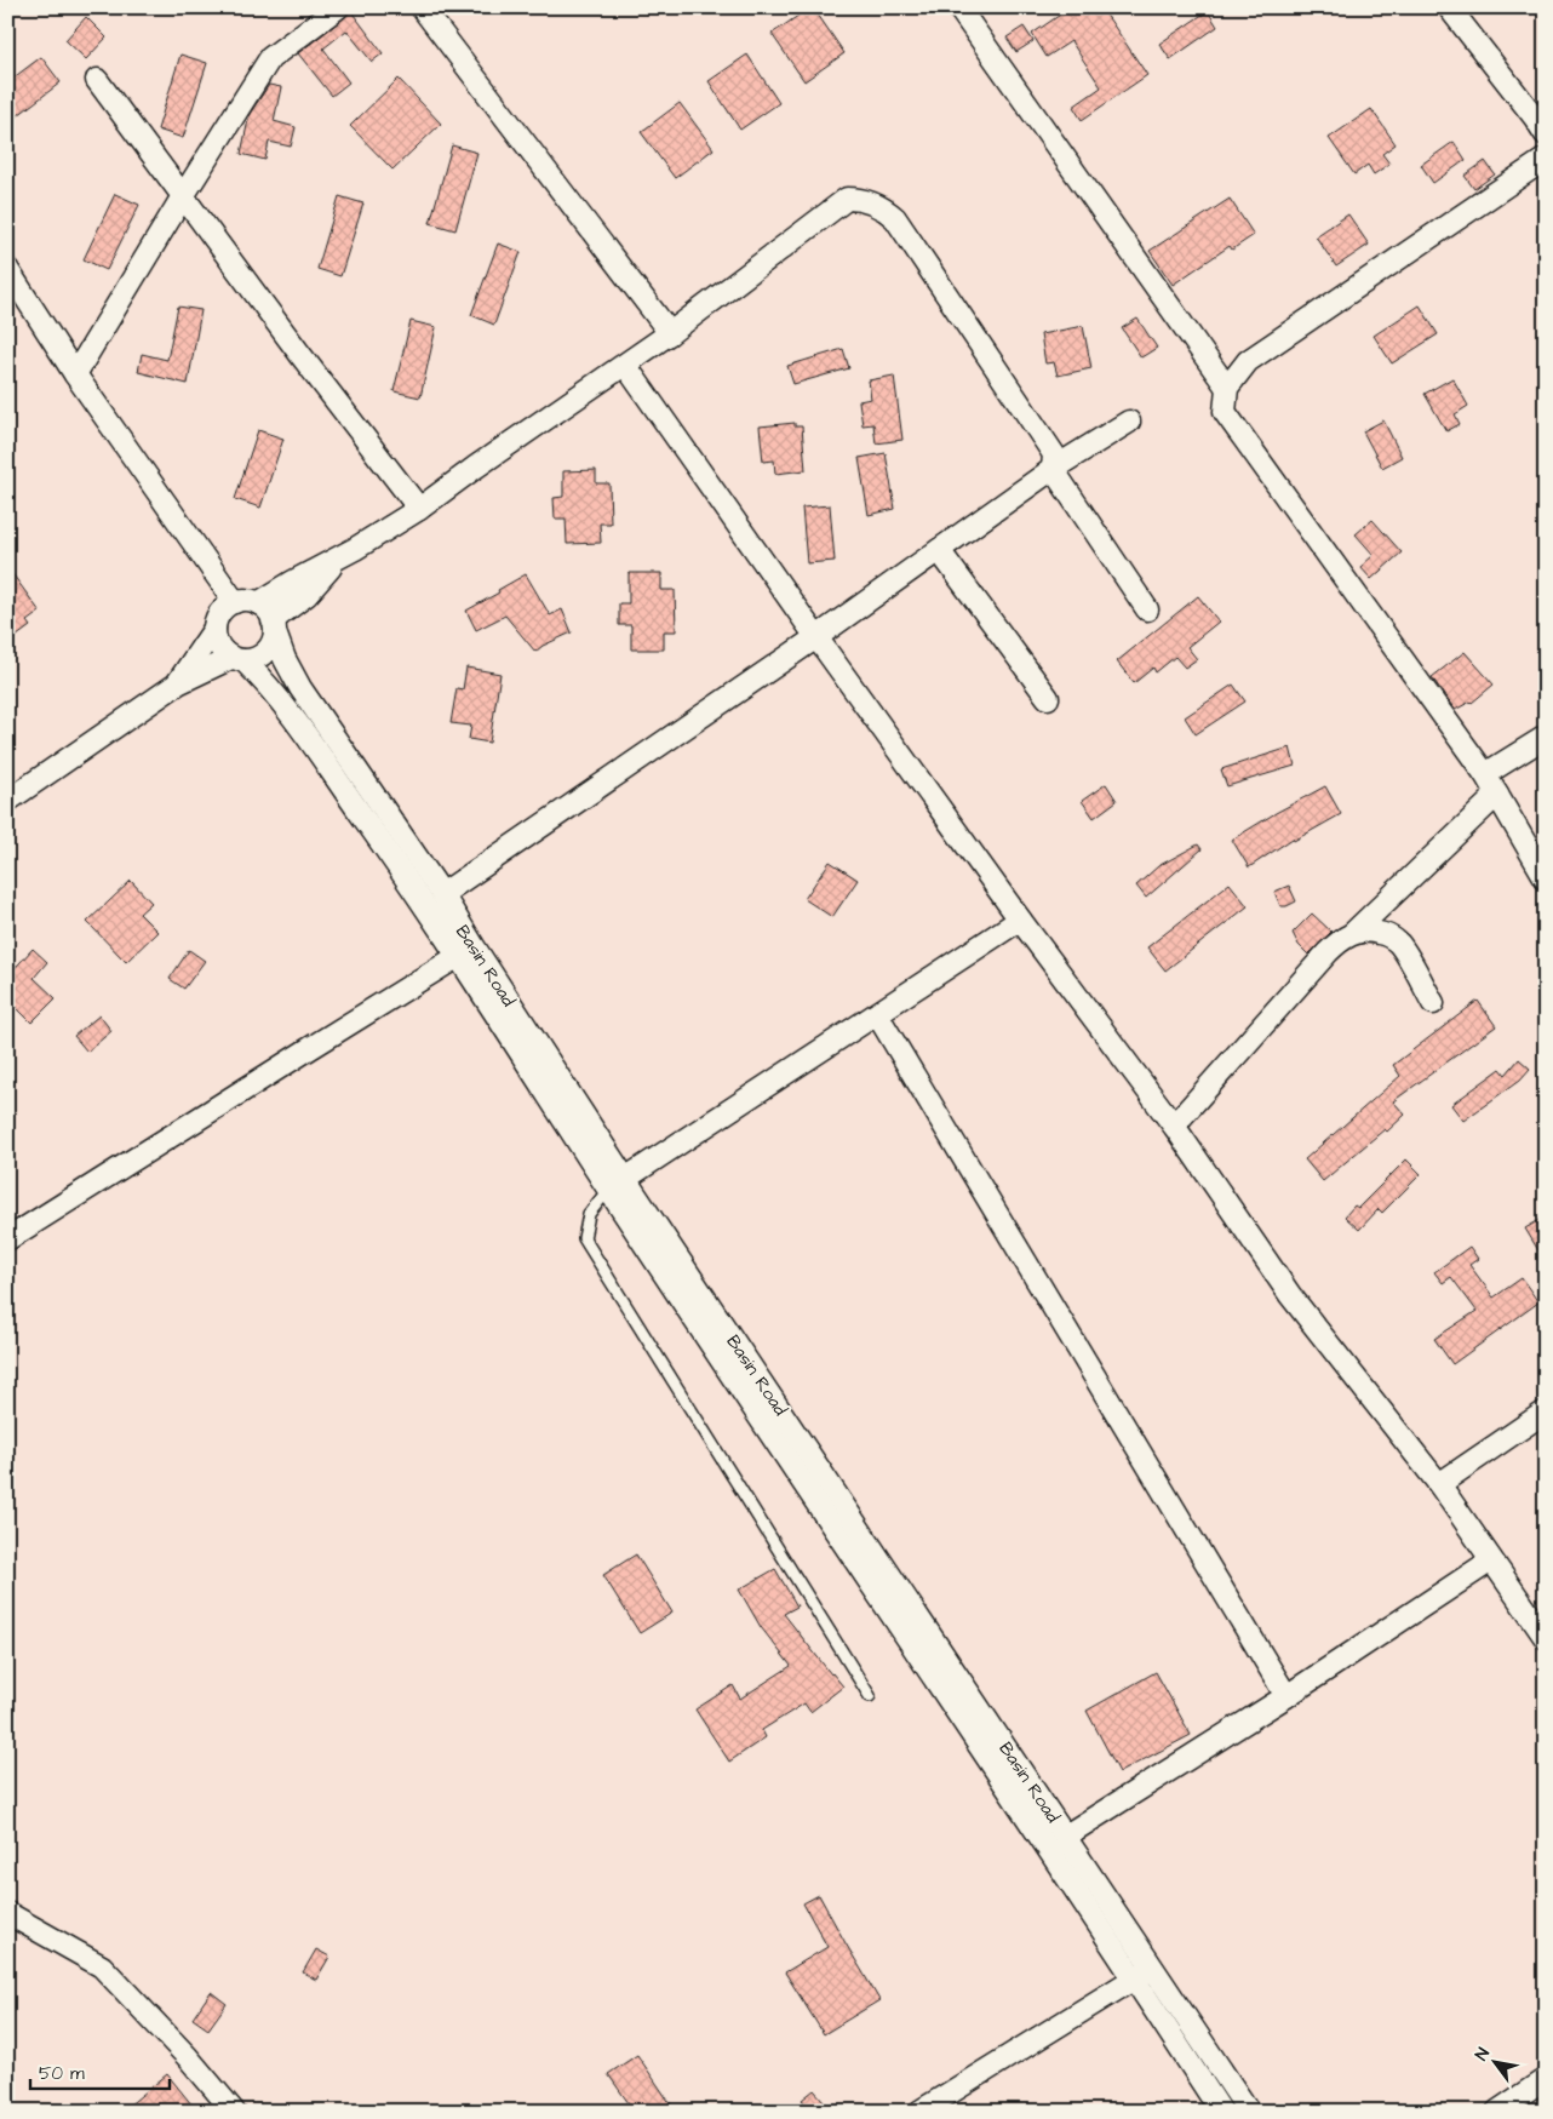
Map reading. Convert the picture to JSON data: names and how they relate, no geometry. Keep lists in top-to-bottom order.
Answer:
{
  "streets": {
    "street": ["Basin Road"]
  },
  "scale_bar": "50 m",
  "north": "top left"
}
